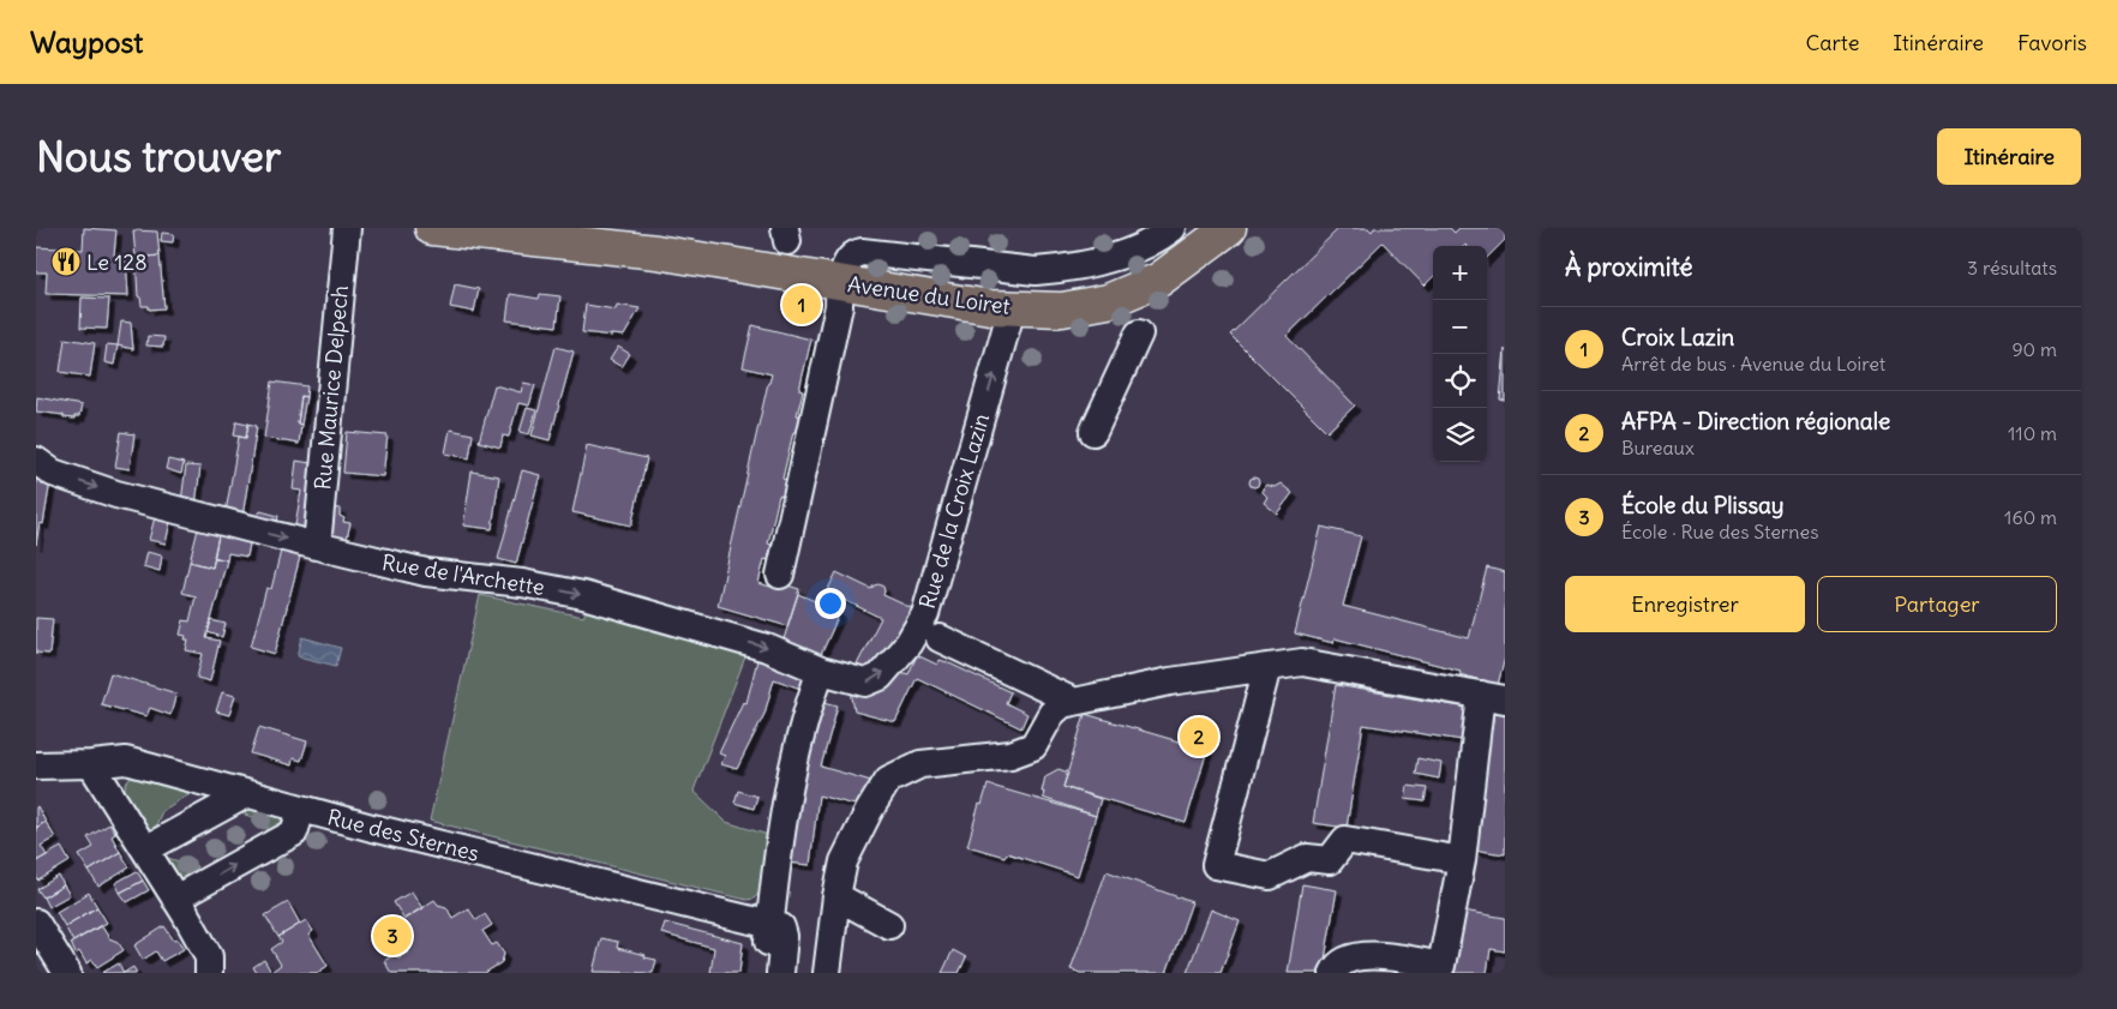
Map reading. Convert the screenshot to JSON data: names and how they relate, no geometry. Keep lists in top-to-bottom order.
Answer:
{
  "streets": {
    "main road": ["Avenue du Loiret"],
    "street": [
      "Rue Maurice Delpech",
      "Rue de la Croix Lazin",
      "Rue de l'Archette",
      "Rue des Sternes"
    ]
  },
  "crossings": [
    ["Avenue du Loiret", "Rue de la Croix Lazin"],
    ["Rue Maurice Delpech", "Rue de l'Archette"],
    ["Rue de la Croix Lazin", "Rue de l'Archette"]
  ],
  "one_way": ["Rue de l'Archette"],
  "places": {
    "restaurant": ["Le 128"]
  },
  "page": {
    "header": "Waypost",
    "nav": ["Carte", "Itinéraire", "Favoris"],
    "buttons": [
      "Itinéraire",
      ["Enregistrer", "Partager"]
    ],
    "title": "Nous trouver",
    "heading": ["À proximité", "3 résultats"],
    "map_buttons": ["+", "−"],
    "pins": ["1", "2", "3"],
    "list": [
      {
        "mark": "1",
        "name": "Croix Lazin",
        "note": "Arrêt de bus · Avenue du Loiret",
        "value": "90 m"
      },
      {
        "mark": "2",
        "name": "AFPA - Direction régionale",
        "note": "Bureaux",
        "value": "110 m"
      },
      {
        "mark": "3",
        "name": "École du Plissay",
        "note": "École · Rue des Sternes",
        "value": "160 m"
      }
    ]
  }
}
